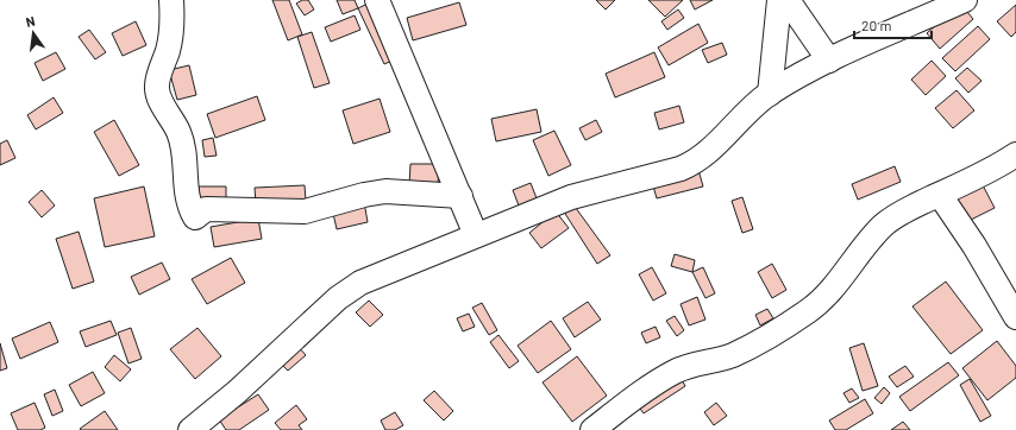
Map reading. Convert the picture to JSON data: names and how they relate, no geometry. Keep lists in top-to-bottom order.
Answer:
{
  "scale_bar": "20 m",
  "north": "top"
}
